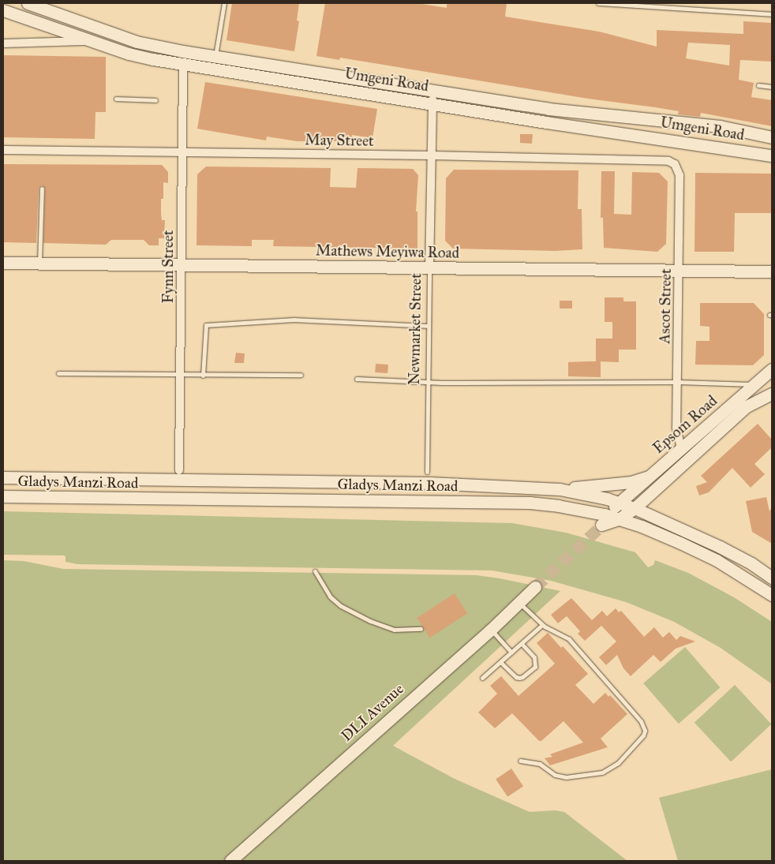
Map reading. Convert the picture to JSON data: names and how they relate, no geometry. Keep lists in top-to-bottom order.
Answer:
{
  "streets": {
    "main road": [
      "Umgeni Road",
      "Mathews Meyiwa Road",
      "Epsom Road",
      "Gladys Manzi Road",
      "DLI Avenue"
    ],
    "street": [
      "May Street",
      "Fynn Street",
      "Ascot Street",
      "Newmarket Street"
    ]
  },
  "crossings": [
    ["Umgeni Road", "Fynn Street"],
    ["Umgeni Road", "Newmarket Street"],
    ["May Street", "Fynn Street"],
    ["May Street", "Ascot Street"],
    ["May Street", "Newmarket Street"],
    ["Mathews Meyiwa Road", "Fynn Street"],
    ["Mathews Meyiwa Road", "Ascot Street"],
    ["Mathews Meyiwa Road", "Newmarket Street"],
    ["Fynn Street", "Gladys Manzi Road"],
    ["Ascot Street", "Epsom Road"],
    ["Newmarket Street", "Gladys Manzi Road"],
    ["Epsom Road", "Gladys Manzi Road"]
  ]
}
